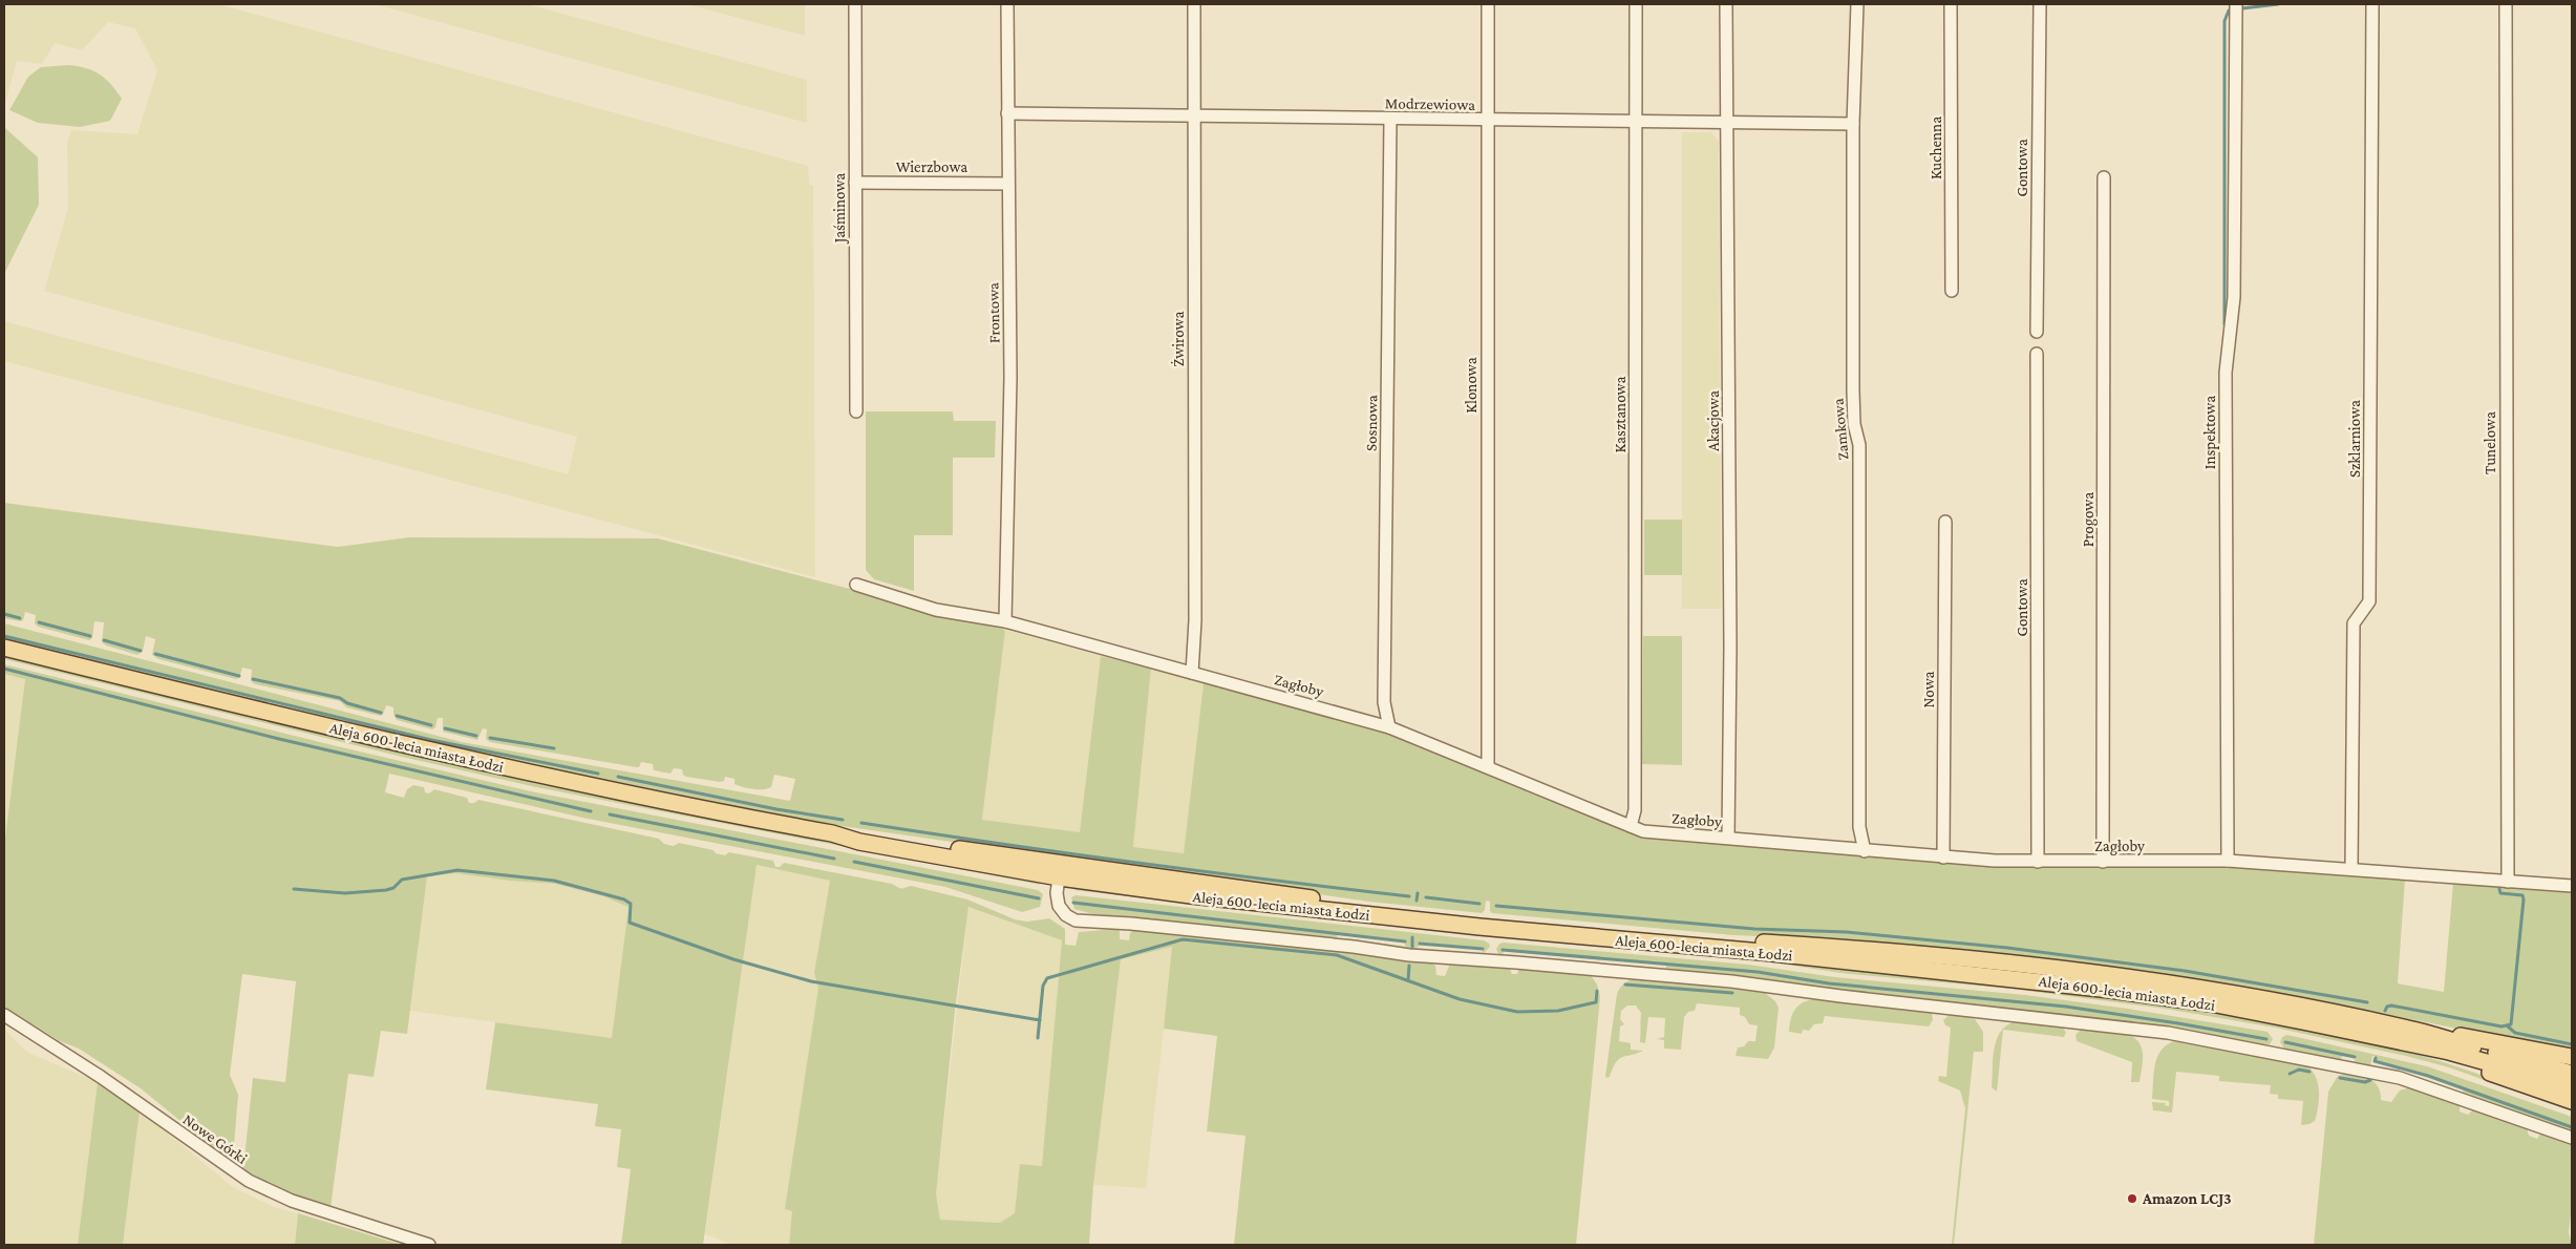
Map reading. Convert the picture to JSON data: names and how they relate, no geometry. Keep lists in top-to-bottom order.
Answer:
{
  "streets": {
    "main road": ["Aleja 600-lecia miasta Łodzi"],
    "street": [
      "Modrzewiowa",
      "Kuchenna",
      "Wierzbowa",
      "Gontowa",
      "Jaśminowa",
      "Frontowa",
      "Żwirowa",
      "Klonowa",
      "Kasztanowa",
      "Akacjowa",
      "Sosnowa",
      "Zamkowa",
      "Inspektowa",
      "Szklarniowa",
      "Tunelowa",
      "Progowa",
      "Zagłoby",
      "Nowa",
      "Nowe Górki"
    ]
  },
  "crossings": [
    ["Modrzewiowa", "Frontowa"],
    ["Modrzewiowa", "Żwirowa"],
    ["Modrzewiowa", "Klonowa"],
    ["Modrzewiowa", "Kasztanowa"],
    ["Modrzewiowa", "Akacjowa"],
    ["Modrzewiowa", "Sosnowa"],
    ["Modrzewiowa", "Zamkowa"],
    ["Wierzbowa", "Jaśminowa"],
    ["Wierzbowa", "Frontowa"],
    ["Gontowa", "Zagłoby"],
    ["Frontowa", "Zagłoby"],
    ["Żwirowa", "Zagłoby"],
    ["Klonowa", "Zagłoby"],
    ["Kasztanowa", "Zagłoby"],
    ["Akacjowa", "Zagłoby"],
    ["Sosnowa", "Zagłoby"],
    ["Zamkowa", "Zagłoby"],
    ["Inspektowa", "Zagłoby"],
    ["Szklarniowa", "Zagłoby"],
    ["Tunelowa", "Zagłoby"],
    ["Progowa", "Zagłoby"],
    ["Zagłoby", "Nowa"]
  ],
  "places": ["Amazon LCJ3"]
}
